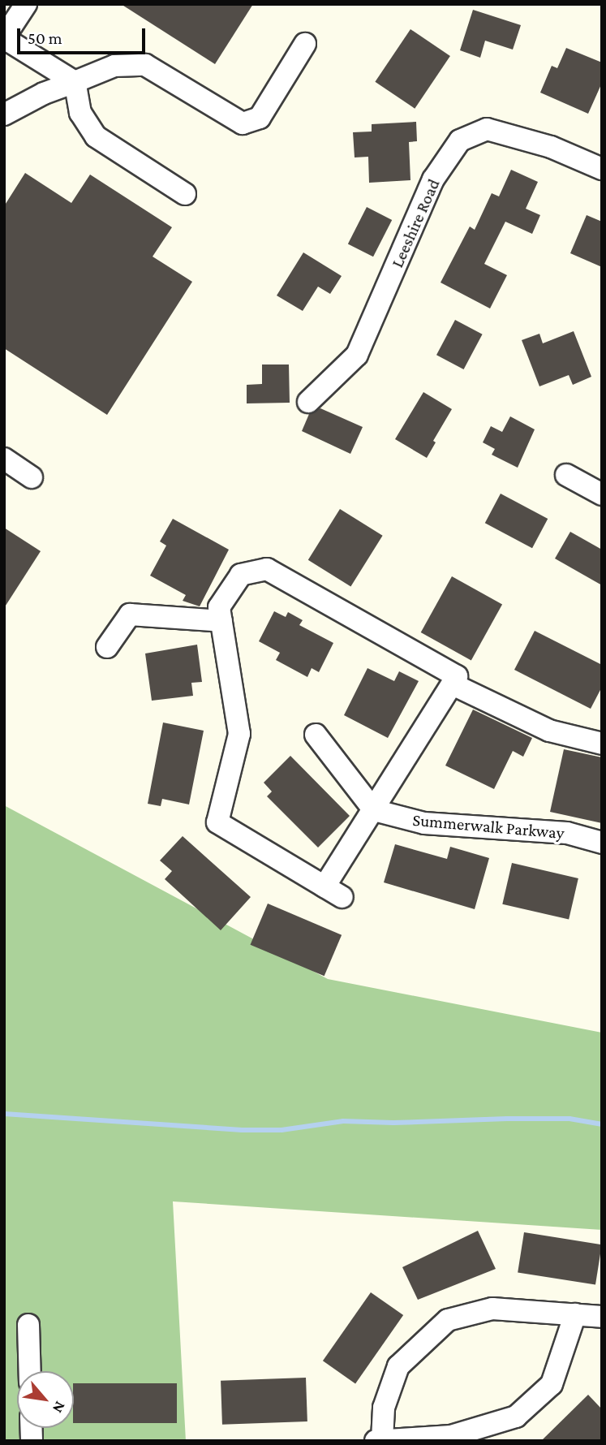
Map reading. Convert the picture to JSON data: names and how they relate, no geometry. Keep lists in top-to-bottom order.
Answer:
{
  "streets": {
    "street": ["Leeshire Road", "Summerwalk Parkway"]
  },
  "scale_bar": "50 m",
  "north": "bottom right"
}
